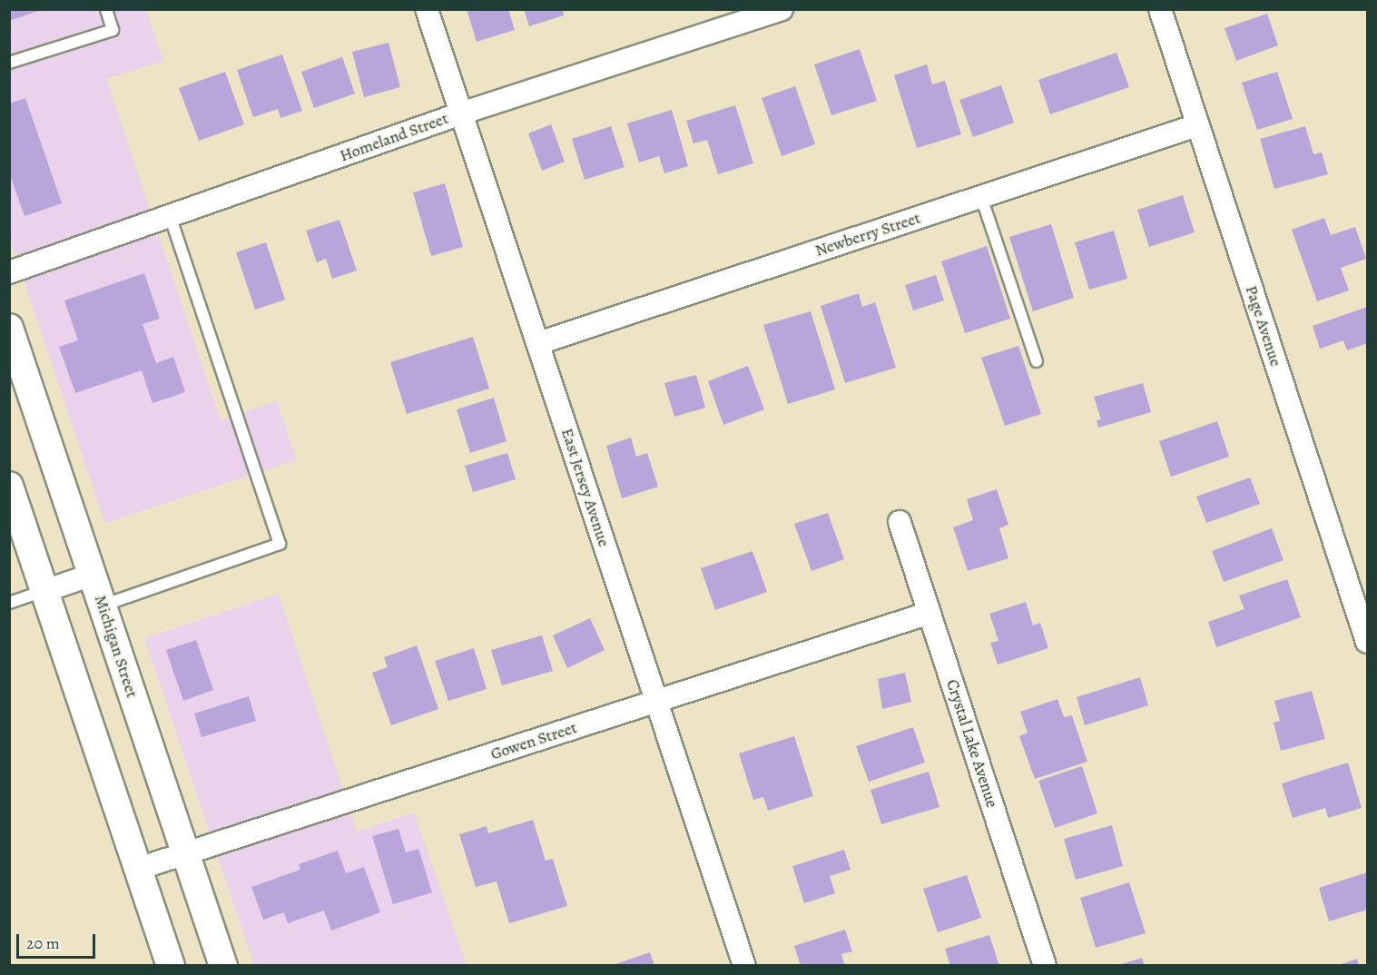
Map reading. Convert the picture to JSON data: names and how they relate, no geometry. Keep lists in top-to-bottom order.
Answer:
{
  "streets": {
    "street": [
      "Homeland Street",
      "Newberry Street",
      "Page Avenue",
      "East Jersey Avenue",
      "Michigan Street",
      "Gowen Street",
      "Crystal Lake Avenue"
    ]
  },
  "crossings": [
    ["Homeland Street", "East Jersey Avenue"],
    ["Newberry Street", "Page Avenue"],
    ["Newberry Street", "East Jersey Avenue"],
    ["East Jersey Avenue", "Gowen Street"],
    ["Michigan Street", "Gowen Street"],
    ["Gowen Street", "Crystal Lake Avenue"]
  ],
  "scale_bar": "20 m"
}
